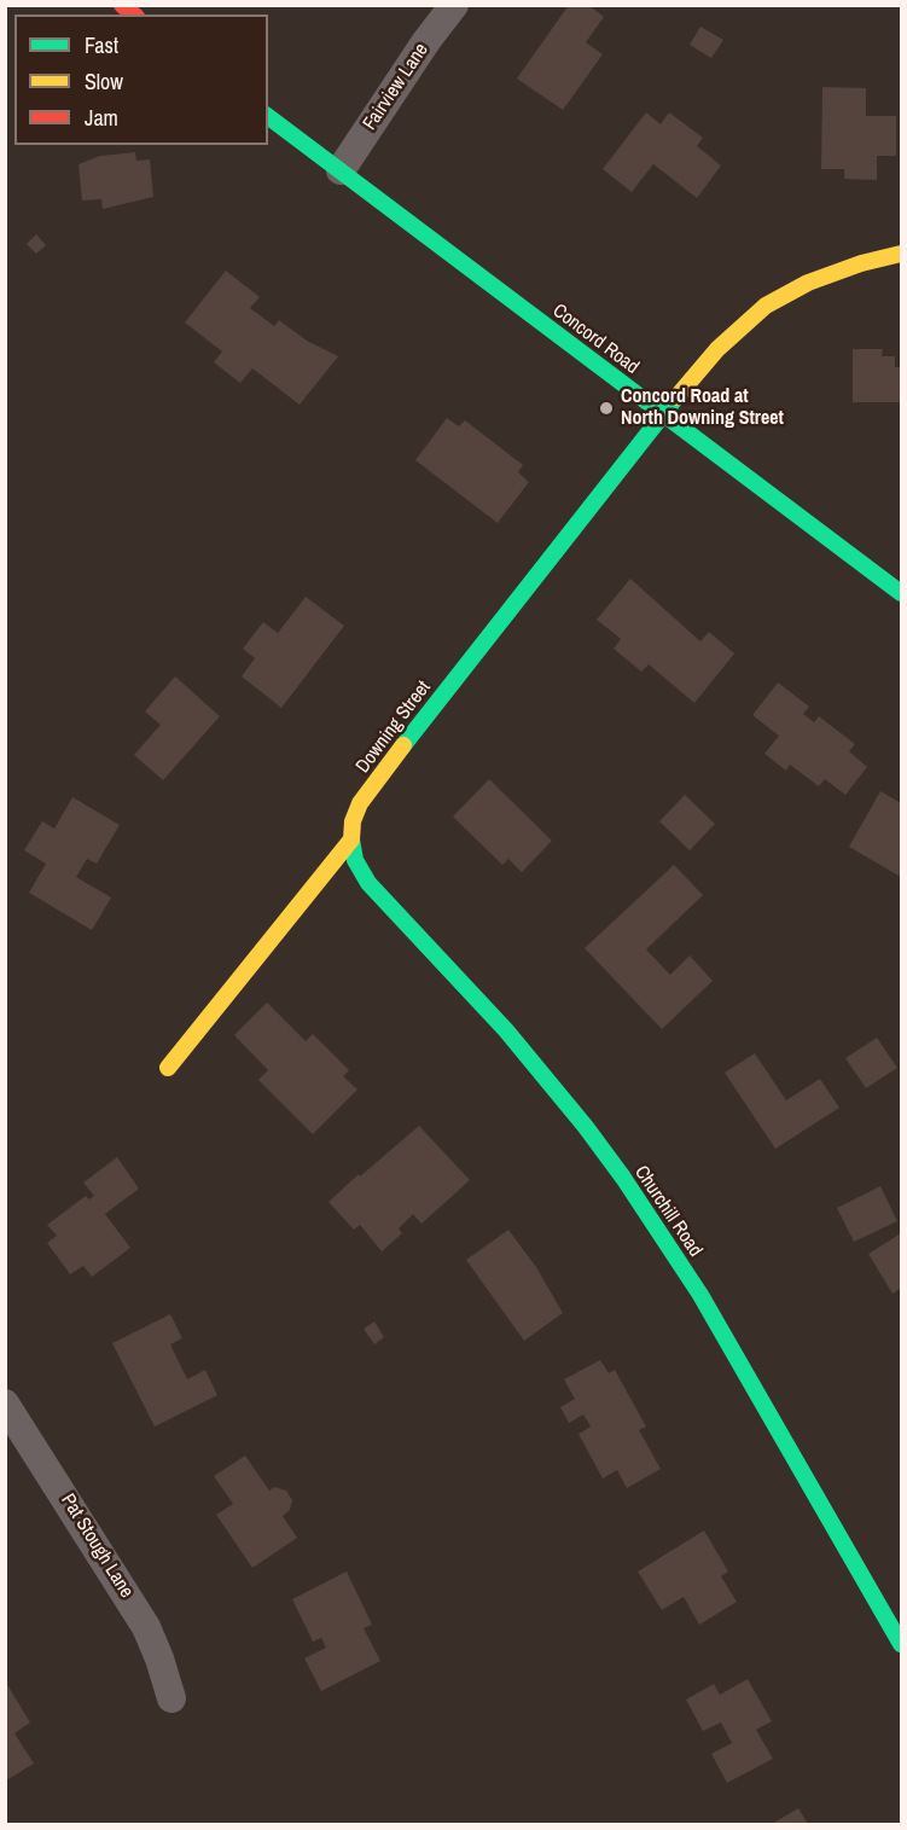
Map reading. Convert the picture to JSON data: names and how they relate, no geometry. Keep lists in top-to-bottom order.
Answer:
{
  "streets": {
    "street": [
      "Fairview Lane",
      "Concord Road",
      "Downing Street",
      "Churchill Road",
      "Pat Stough Lane"
    ]
  },
  "crossings": [
    ["Fairview Lane", "Concord Road"],
    ["Concord Road", "Downing Street"],
    ["Downing Street", "Churchill Road"]
  ],
  "places": ["Concord Road at North Downing Street"],
  "legend": ["Fast", "Slow", "Jam"]
}
